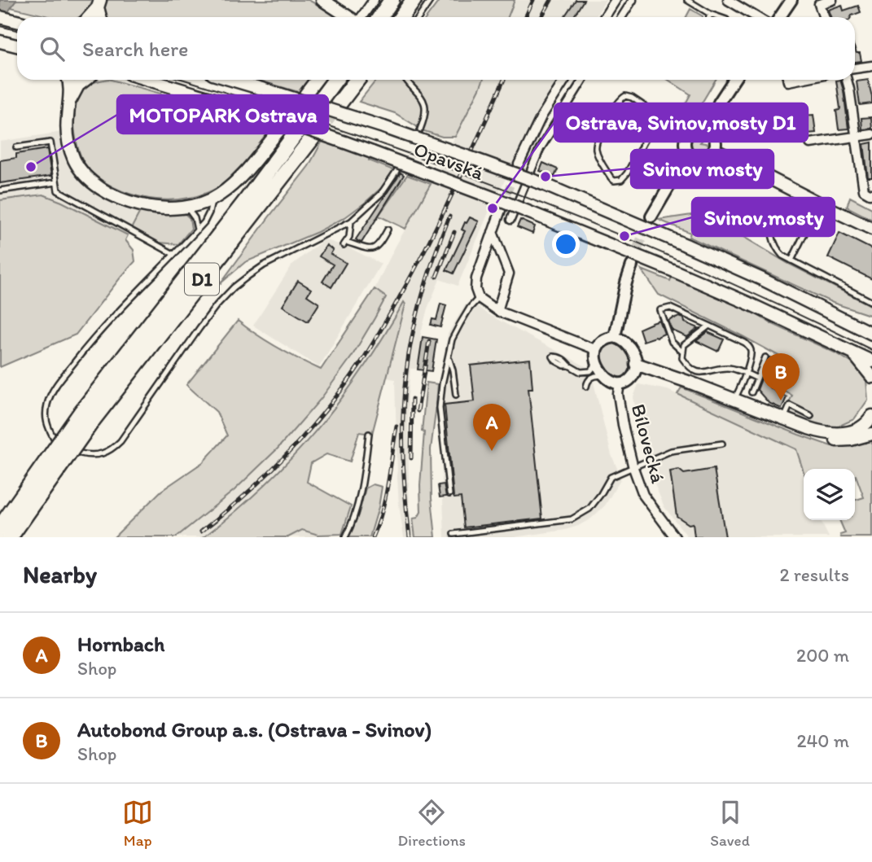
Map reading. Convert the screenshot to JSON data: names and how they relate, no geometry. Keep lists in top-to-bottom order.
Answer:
{
  "streets": {
    "highway": ["D1"],
    "main road": ["Opavská"],
    "street": ["Bílovecká"]
  },
  "places": [
    "MOTOPARK Ostrava",
    "Svinov mosty",
    "Ostrava, Svinov,mosty D1",
    "Svinov,mosty"
  ],
  "page": {
    "search": "Search here",
    "pins": ["B", "A"],
    "heading": ["Nearby", "2 results"],
    "list": [
      {
        "mark": "A",
        "name": "Hornbach",
        "note": "Shop",
        "value": "200 m"
      },
      {
        "mark": "B",
        "name": "Autobond Group a.s. (Ostrava - Svinov)",
        "note": "Shop",
        "value": "240 m"
      }
    ],
    "nav": ["Map", "Directions", "Saved"]
  }
}
